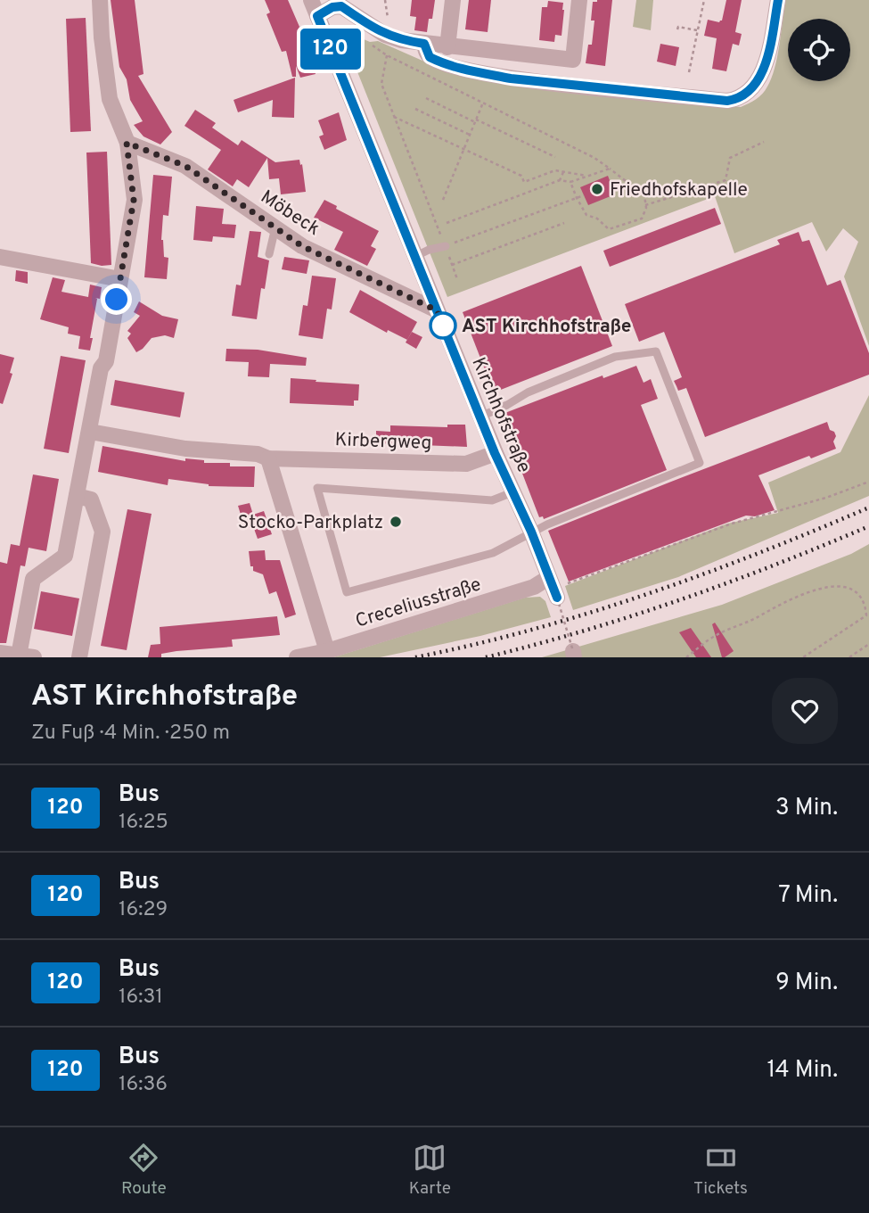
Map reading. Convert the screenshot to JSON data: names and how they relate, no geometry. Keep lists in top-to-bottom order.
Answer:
{
  "streets": {
    "street": [
      "Möbeck",
      "Kirchhofstraße",
      "Kirbergweg",
      "Creceliusstraße"
    ]
  },
  "crossings": [
    ["Möbeck", "Kirchhofstraße"],
    ["Kirchhofstraße", "Kirbergweg"],
    ["Kirchhofstraße", "Creceliusstraße"]
  ],
  "places": ["Friedhofskapelle", "AST Kirchhofstraße", "Stocko-Parkplatz"],
  "lines": ["bus line 120"],
  "page": {
    "on_map": "120",
    "heading": ["AST Kirchhofstraße", "Zu Fuß · 4 Min. · 250 m"],
    "list": [
      {
        "mark": "120",
        "name": "Bus",
        "note": "16:25",
        "value": "3 Min."
      },
      {
        "mark": "120",
        "name": "Bus",
        "note": "16:29",
        "value": "7 Min."
      },
      {
        "mark": "120",
        "name": "Bus",
        "note": "16:31",
        "value": "9 Min."
      },
      {
        "mark": "120",
        "name": "Bus",
        "note": "16:36",
        "value": "14 Min."
      }
    ],
    "tabs": ["Route", "Karte", "Tickets"]
  }
}
